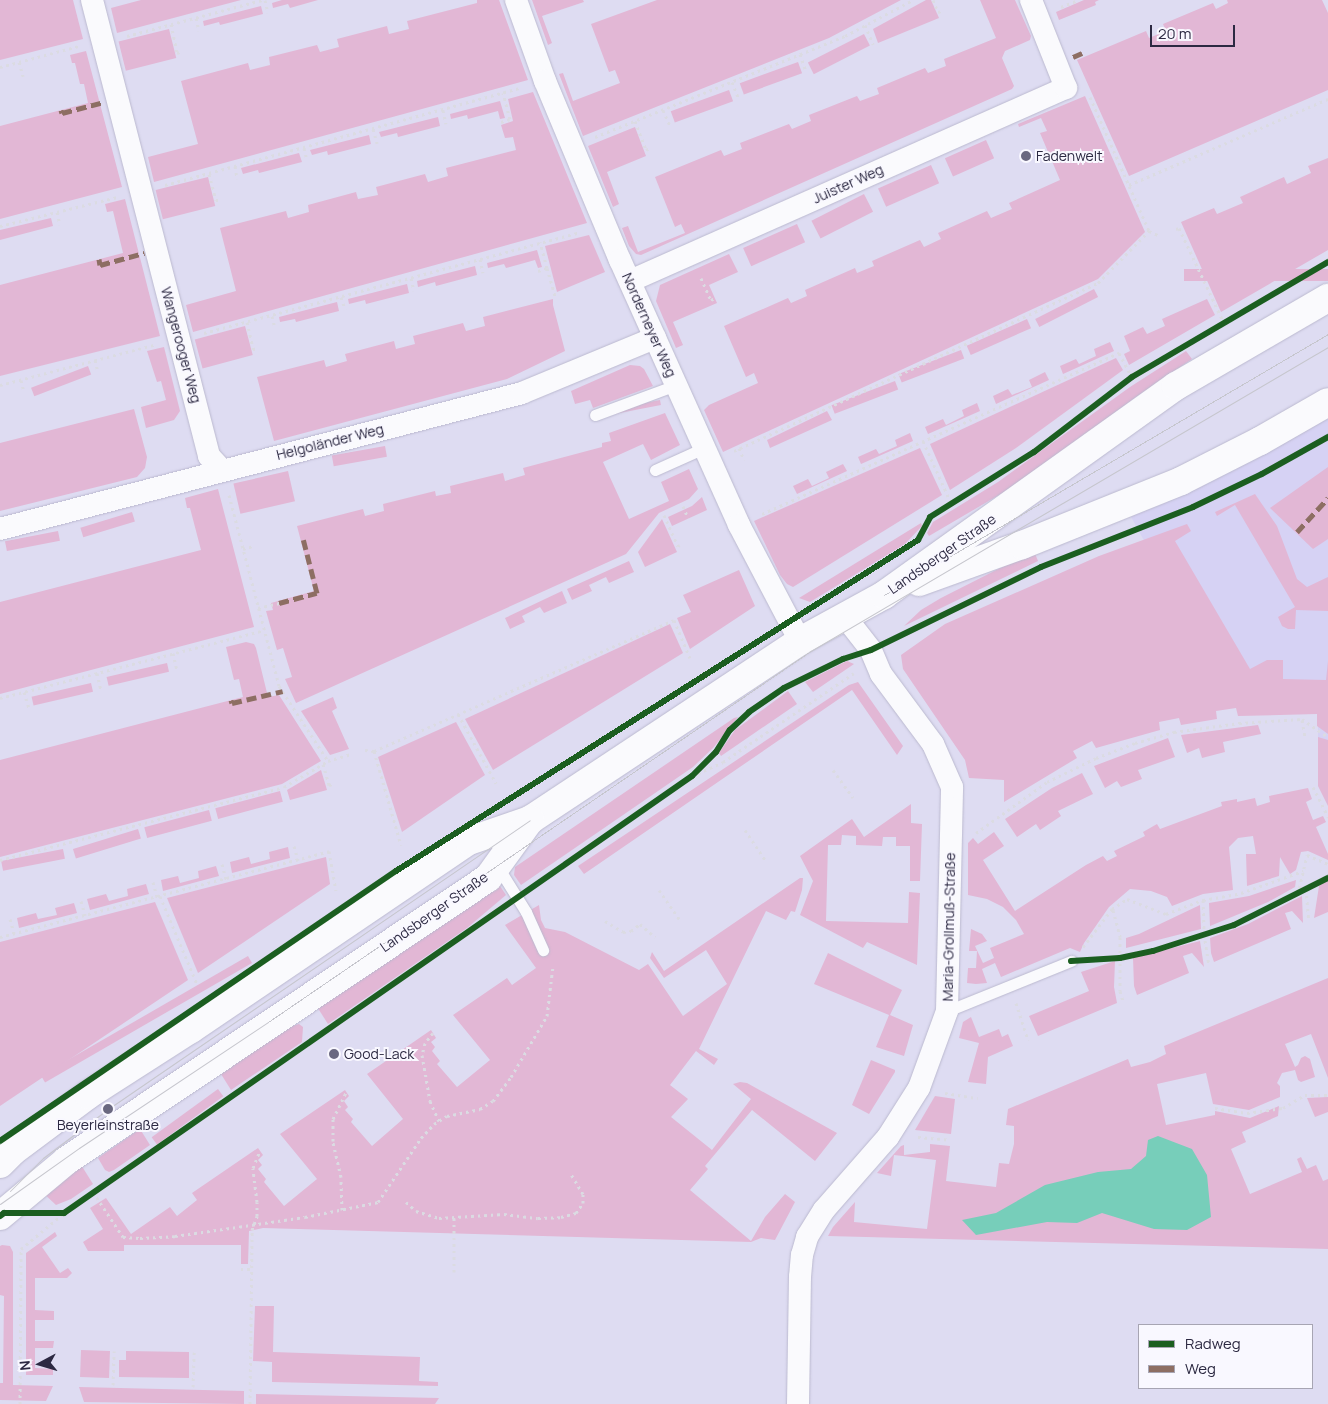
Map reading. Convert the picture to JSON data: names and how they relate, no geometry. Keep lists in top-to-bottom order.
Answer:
{
  "streets": {
    "street": [
      "Juister Weg",
      "Norderneyer Weg",
      "Wangerooger Weg",
      "Helgoländer Weg",
      "Landsberger Straße",
      "Maria-Grollmuß-Straße"
    ]
  },
  "crossings": [
    ["Juister Weg", "Norderneyer Weg"],
    ["Norderneyer Weg", "Helgoländer Weg"],
    ["Wangerooger Weg", "Helgoländer Weg"]
  ],
  "places": ["Fadenwelt", "Good-Lack", "Beyerleinstraße"],
  "legend": ["Radweg", "Weg"],
  "scale_bar": "20 m",
  "north": "left"
}
